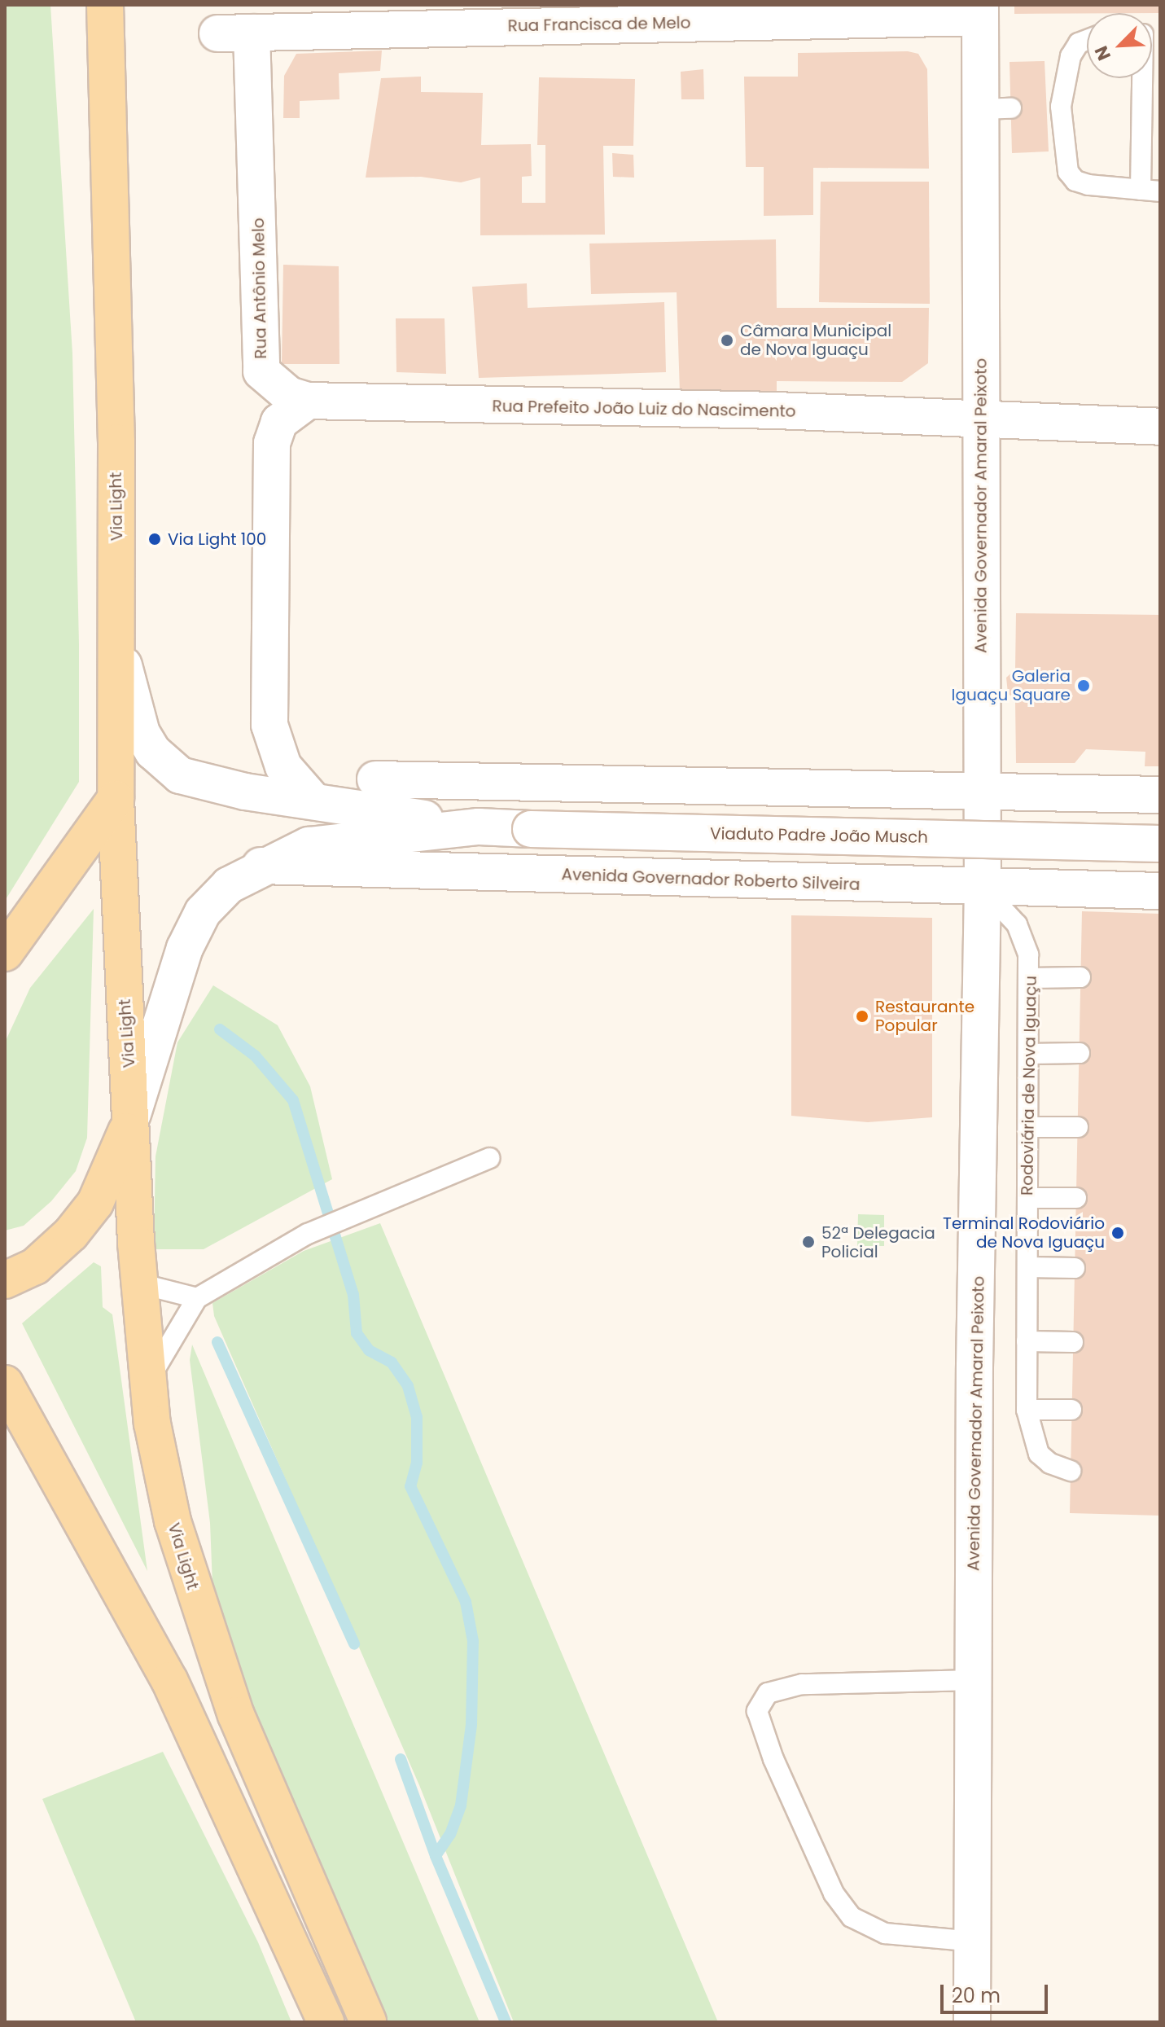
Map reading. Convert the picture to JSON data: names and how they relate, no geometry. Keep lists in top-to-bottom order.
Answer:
{
  "streets": {
    "main road": ["Via Light"],
    "street": [
      "Rua Francisca de Melo",
      "Rua Antônio Melo",
      "Rua Prefeito João Luiz do Nascimento",
      "Avenida Governador Amaral Peixoto",
      "Viaduto Padre João Musch",
      "Avenida Governador Roberto Silveira"
    ],
    "lane": ["Rodoviária de Nova Iguaçu"]
  },
  "crossings": [
    ["Rua Francisca de Melo", "Rua Antônio Melo"],
    ["Rua Francisca de Melo", "Avenida Governador Amaral Peixoto"],
    ["Rua Antônio Melo", "Rua Prefeito João Luiz do Nascimento"],
    ["Rua Prefeito João Luiz do Nascimento", "Avenida Governador Amaral Peixoto"],
    ["Avenida Governador Amaral Peixoto", "Avenida Governador Roberto Silveira"],
    ["Avenida Governador Amaral Peixoto", "Rodoviária de Nova Iguaçu"],
    ["Via Light", "Viaduto Padre João Musch"],
    ["Viaduto Padre João Musch", "Avenida Governador Roberto Silveira"],
    ["Avenida Governador Roberto Silveira", "Rodoviária de Nova Iguaçu"]
  ],
  "places": [
    "Câmara Municipal de Nova Iguaçu",
    "Via Light 100",
    "Galeria Iguaçu Square",
    "Restaurante Popular",
    "Terminal Rodoviário de Nova Iguaçu",
    "52ª Delegacia Policial"
  ],
  "scale_bar": "20 m",
  "north": "bottom left"
}
